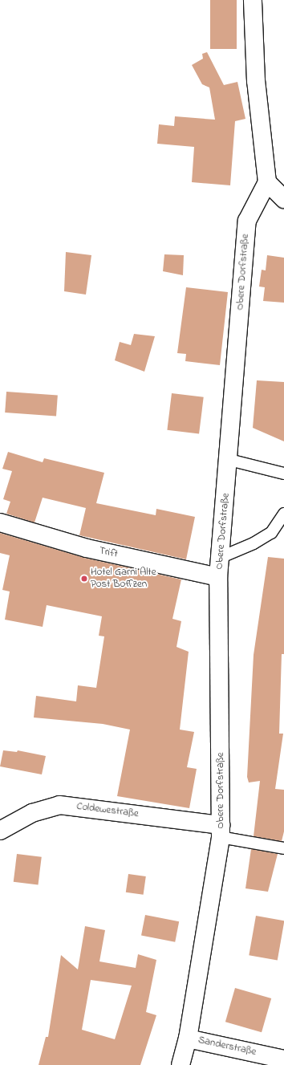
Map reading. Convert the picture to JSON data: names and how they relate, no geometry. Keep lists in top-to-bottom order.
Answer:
{
  "streets": {
    "street": [
      "Obere Dorfstraße",
      "Trift",
      "Coldewestraße",
      "Sanderstraße"
    ]
  },
  "crossings": [
    ["Obere Dorfstraße", "Trift"],
    ["Obere Dorfstraße", "Coldewestraße"],
    ["Obere Dorfstraße", "Sanderstraße"]
  ],
  "places": ["Hotel Garni Alte Post Boffzen"]
}
